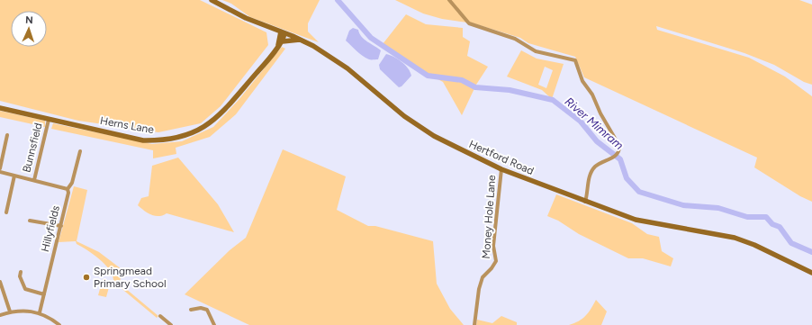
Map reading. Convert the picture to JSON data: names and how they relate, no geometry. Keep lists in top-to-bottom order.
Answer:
{
  "streets": {
    "main road": ["Herns Lane", "Hertford Road"],
    "street": ["Bunnsfield", "Money Hole Lane", "Hillyfields"]
  },
  "crossings": [
    ["Herns Lane", "Bunnsfield"],
    ["Herns Lane", "Hertford Road"],
    ["Hertford Road", "Money Hole Lane"]
  ],
  "water": ["River Mimram"],
  "places": ["Springmead Primary School"],
  "north": "top"
}
